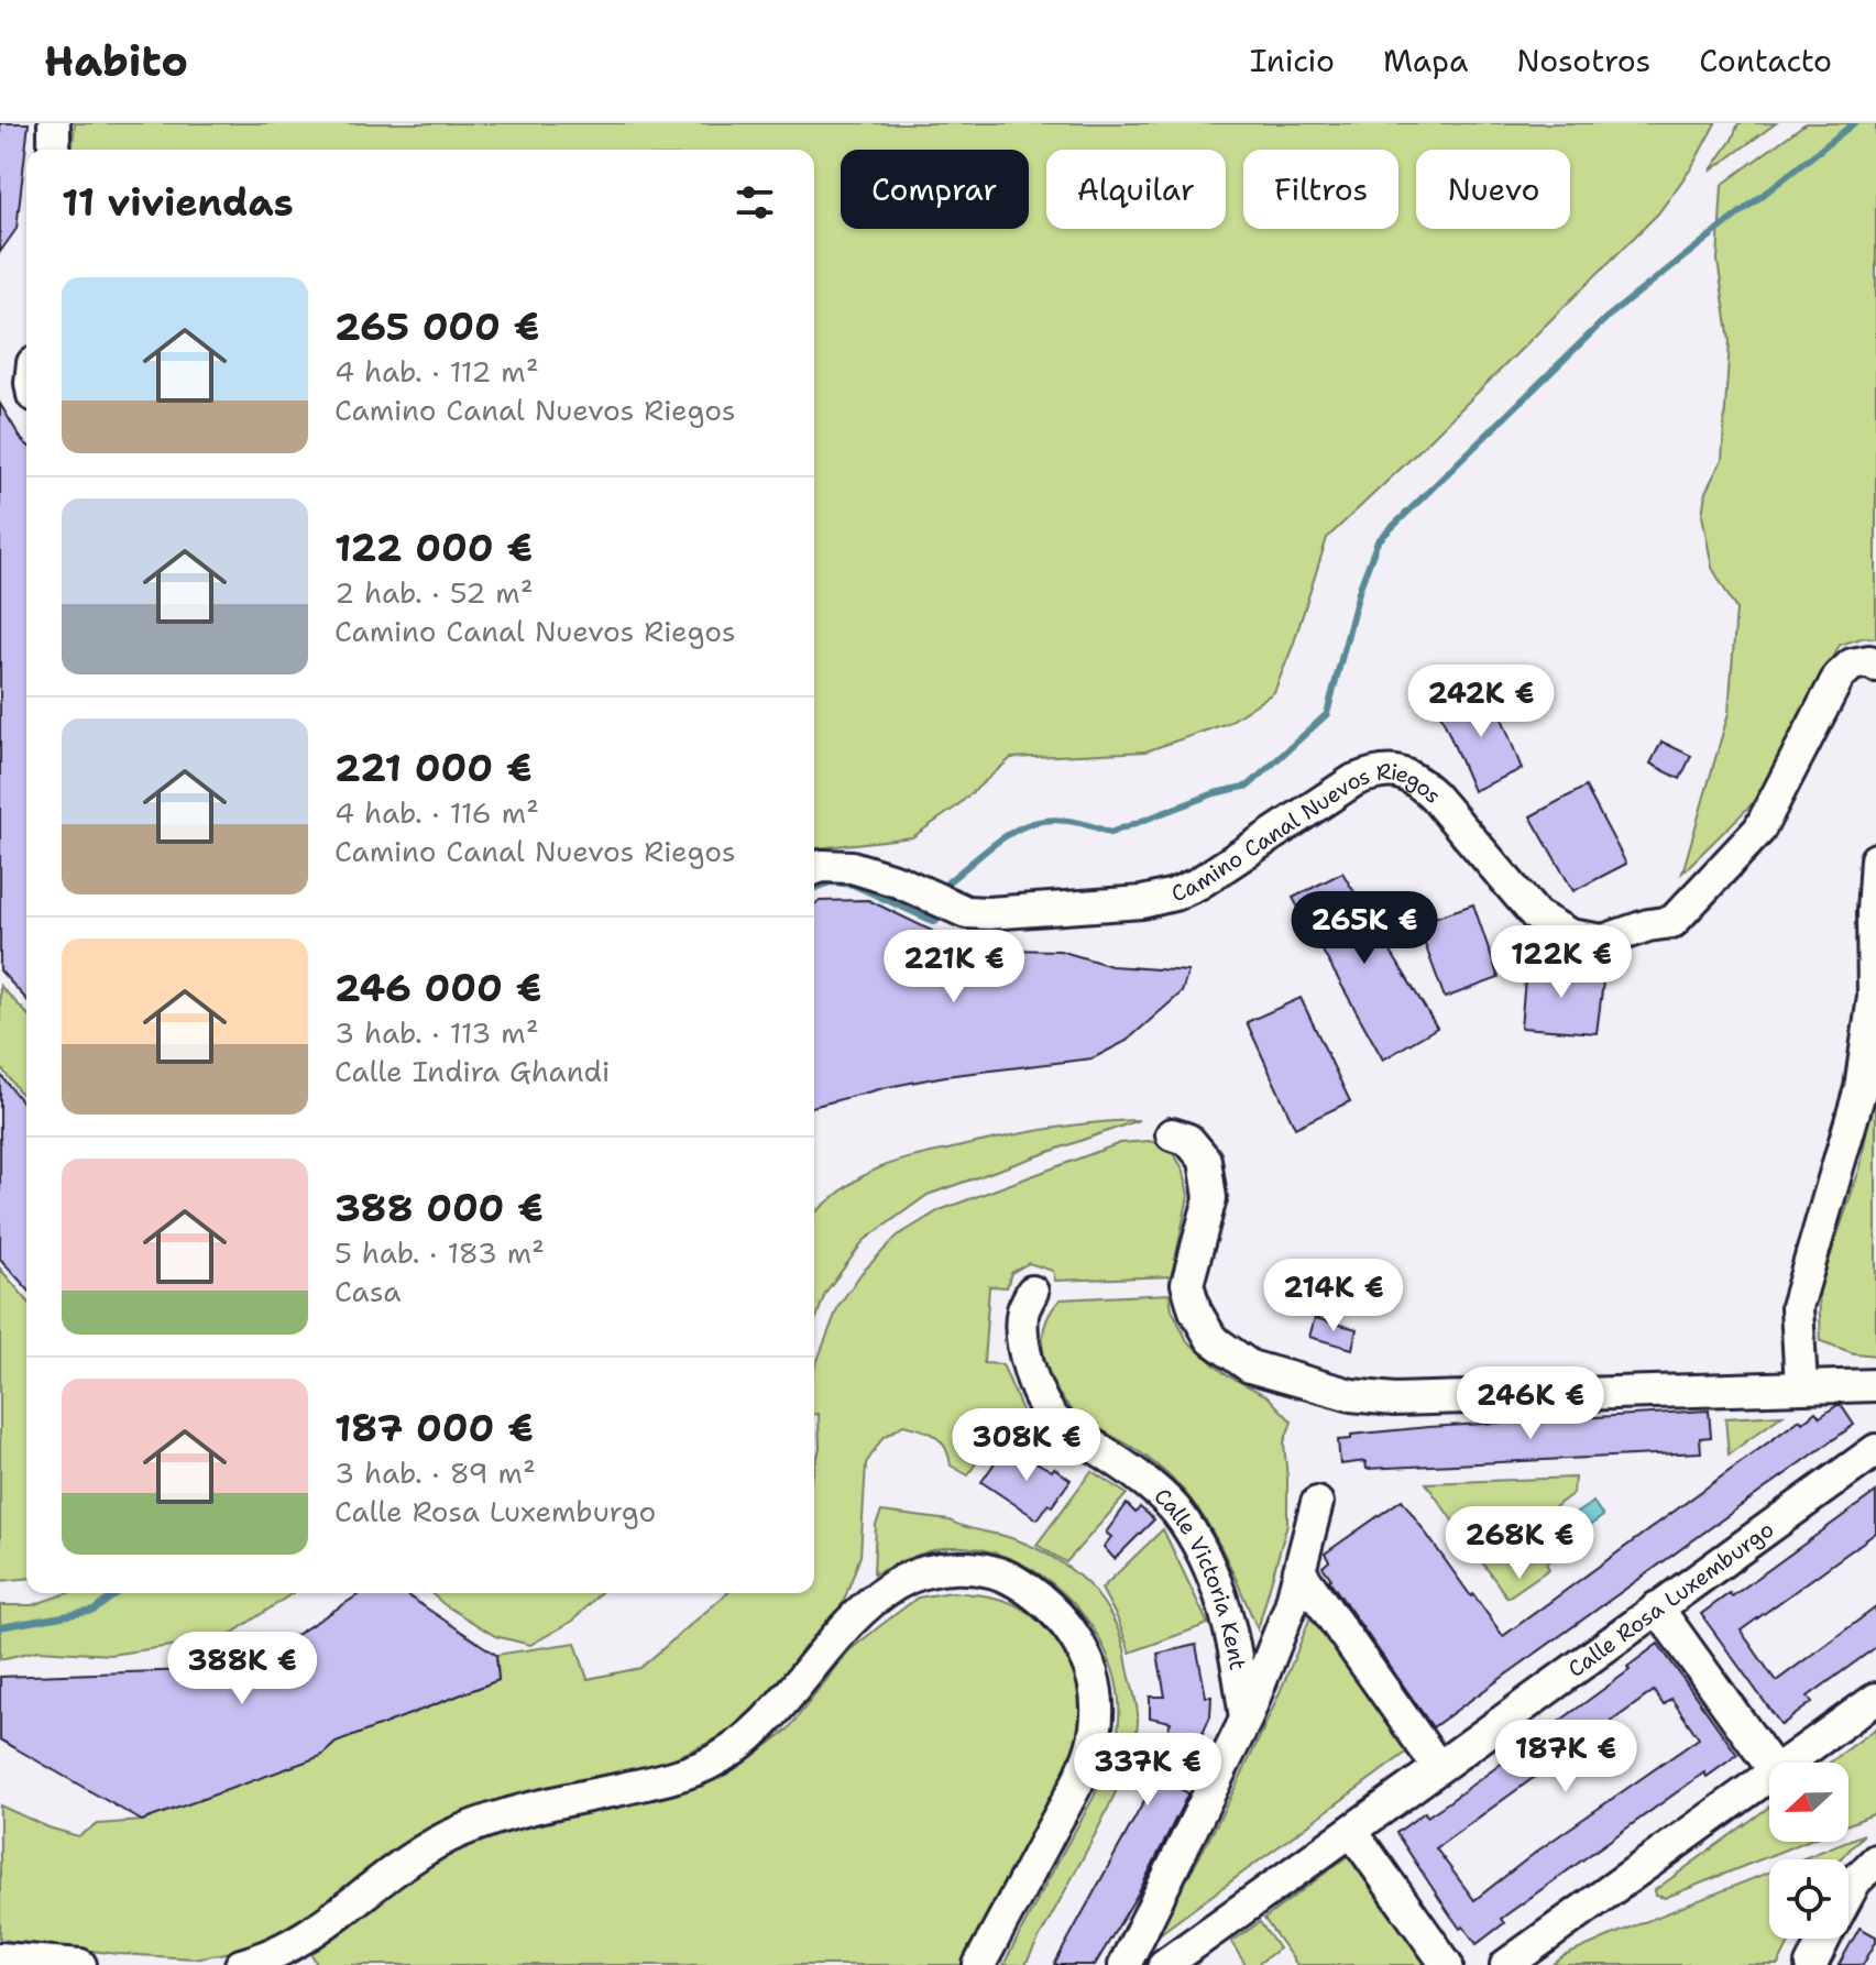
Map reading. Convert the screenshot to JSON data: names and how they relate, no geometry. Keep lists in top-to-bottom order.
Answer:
{
  "streets": {
    "street": ["Camino Canal Nuevos Riegos", "Calle Victoria Kent", "Calle Rosa Luxemburgo"]
  },
  "north": "left",
  "page": {
    "header": "Habito",
    "nav": [
      "Inicio",
      "Mapa",
      "Nosotros",
      "Contacto"
    ],
    "chip": [
      "Comprar",
      "Alquilar",
      "Filtros",
      "Nuevo"
    ],
    "heading": "11 viviendas",
    "list": [
      {
        "name": "265 000 €",
        "note": "4 hab. · 112 m² · Camino Canal Nuevos Riegos"
      },
      {
        "name": "122 000 €",
        "note": "2 hab. · 52 m² · Camino Canal Nuevos Riegos"
      },
      {
        "name": "221 000 €",
        "note": "4 hab. · 116 m² · Camino Canal Nuevos Riegos"
      },
      {
        "name": "246 000 €",
        "note": "3 hab. · 113 m² · Calle Indira Ghandi"
      },
      {
        "name": "388 000 €",
        "note": "5 hab. · 183 m² · Casa"
      },
      {
        "name": "187 000 €",
        "note": "3 hab. · 89 m² · Calle Rosa Luxemburgo"
      }
    ],
    "price": [
      "242K €",
      "265K €",
      "122K €",
      "221K €",
      "214K €",
      "246K €",
      "308K €",
      "268K €",
      "388K €",
      "187K €",
      "337K €"
    ]
  }
}
